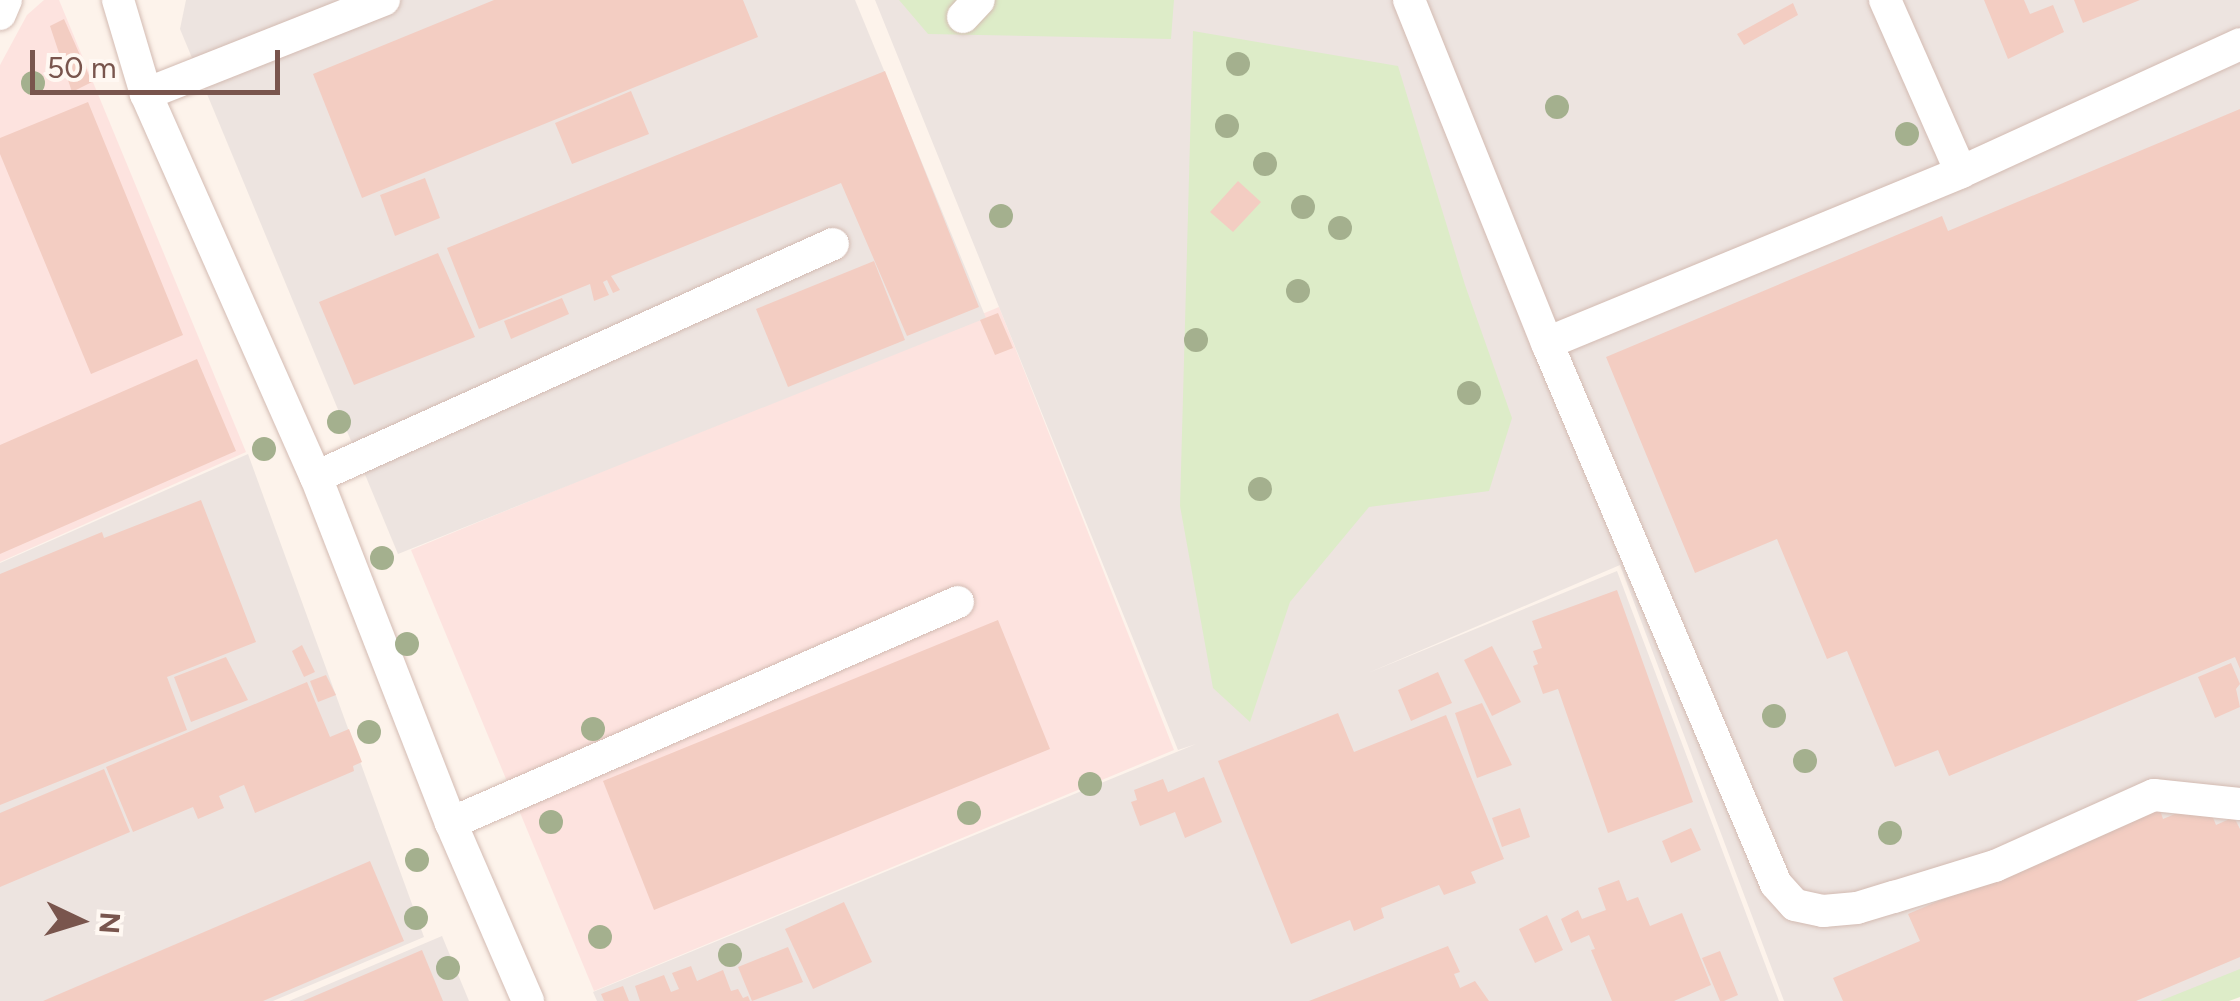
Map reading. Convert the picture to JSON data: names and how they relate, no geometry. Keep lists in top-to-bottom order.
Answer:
{
  "scale_bar": "50 m",
  "north": "right"
}
